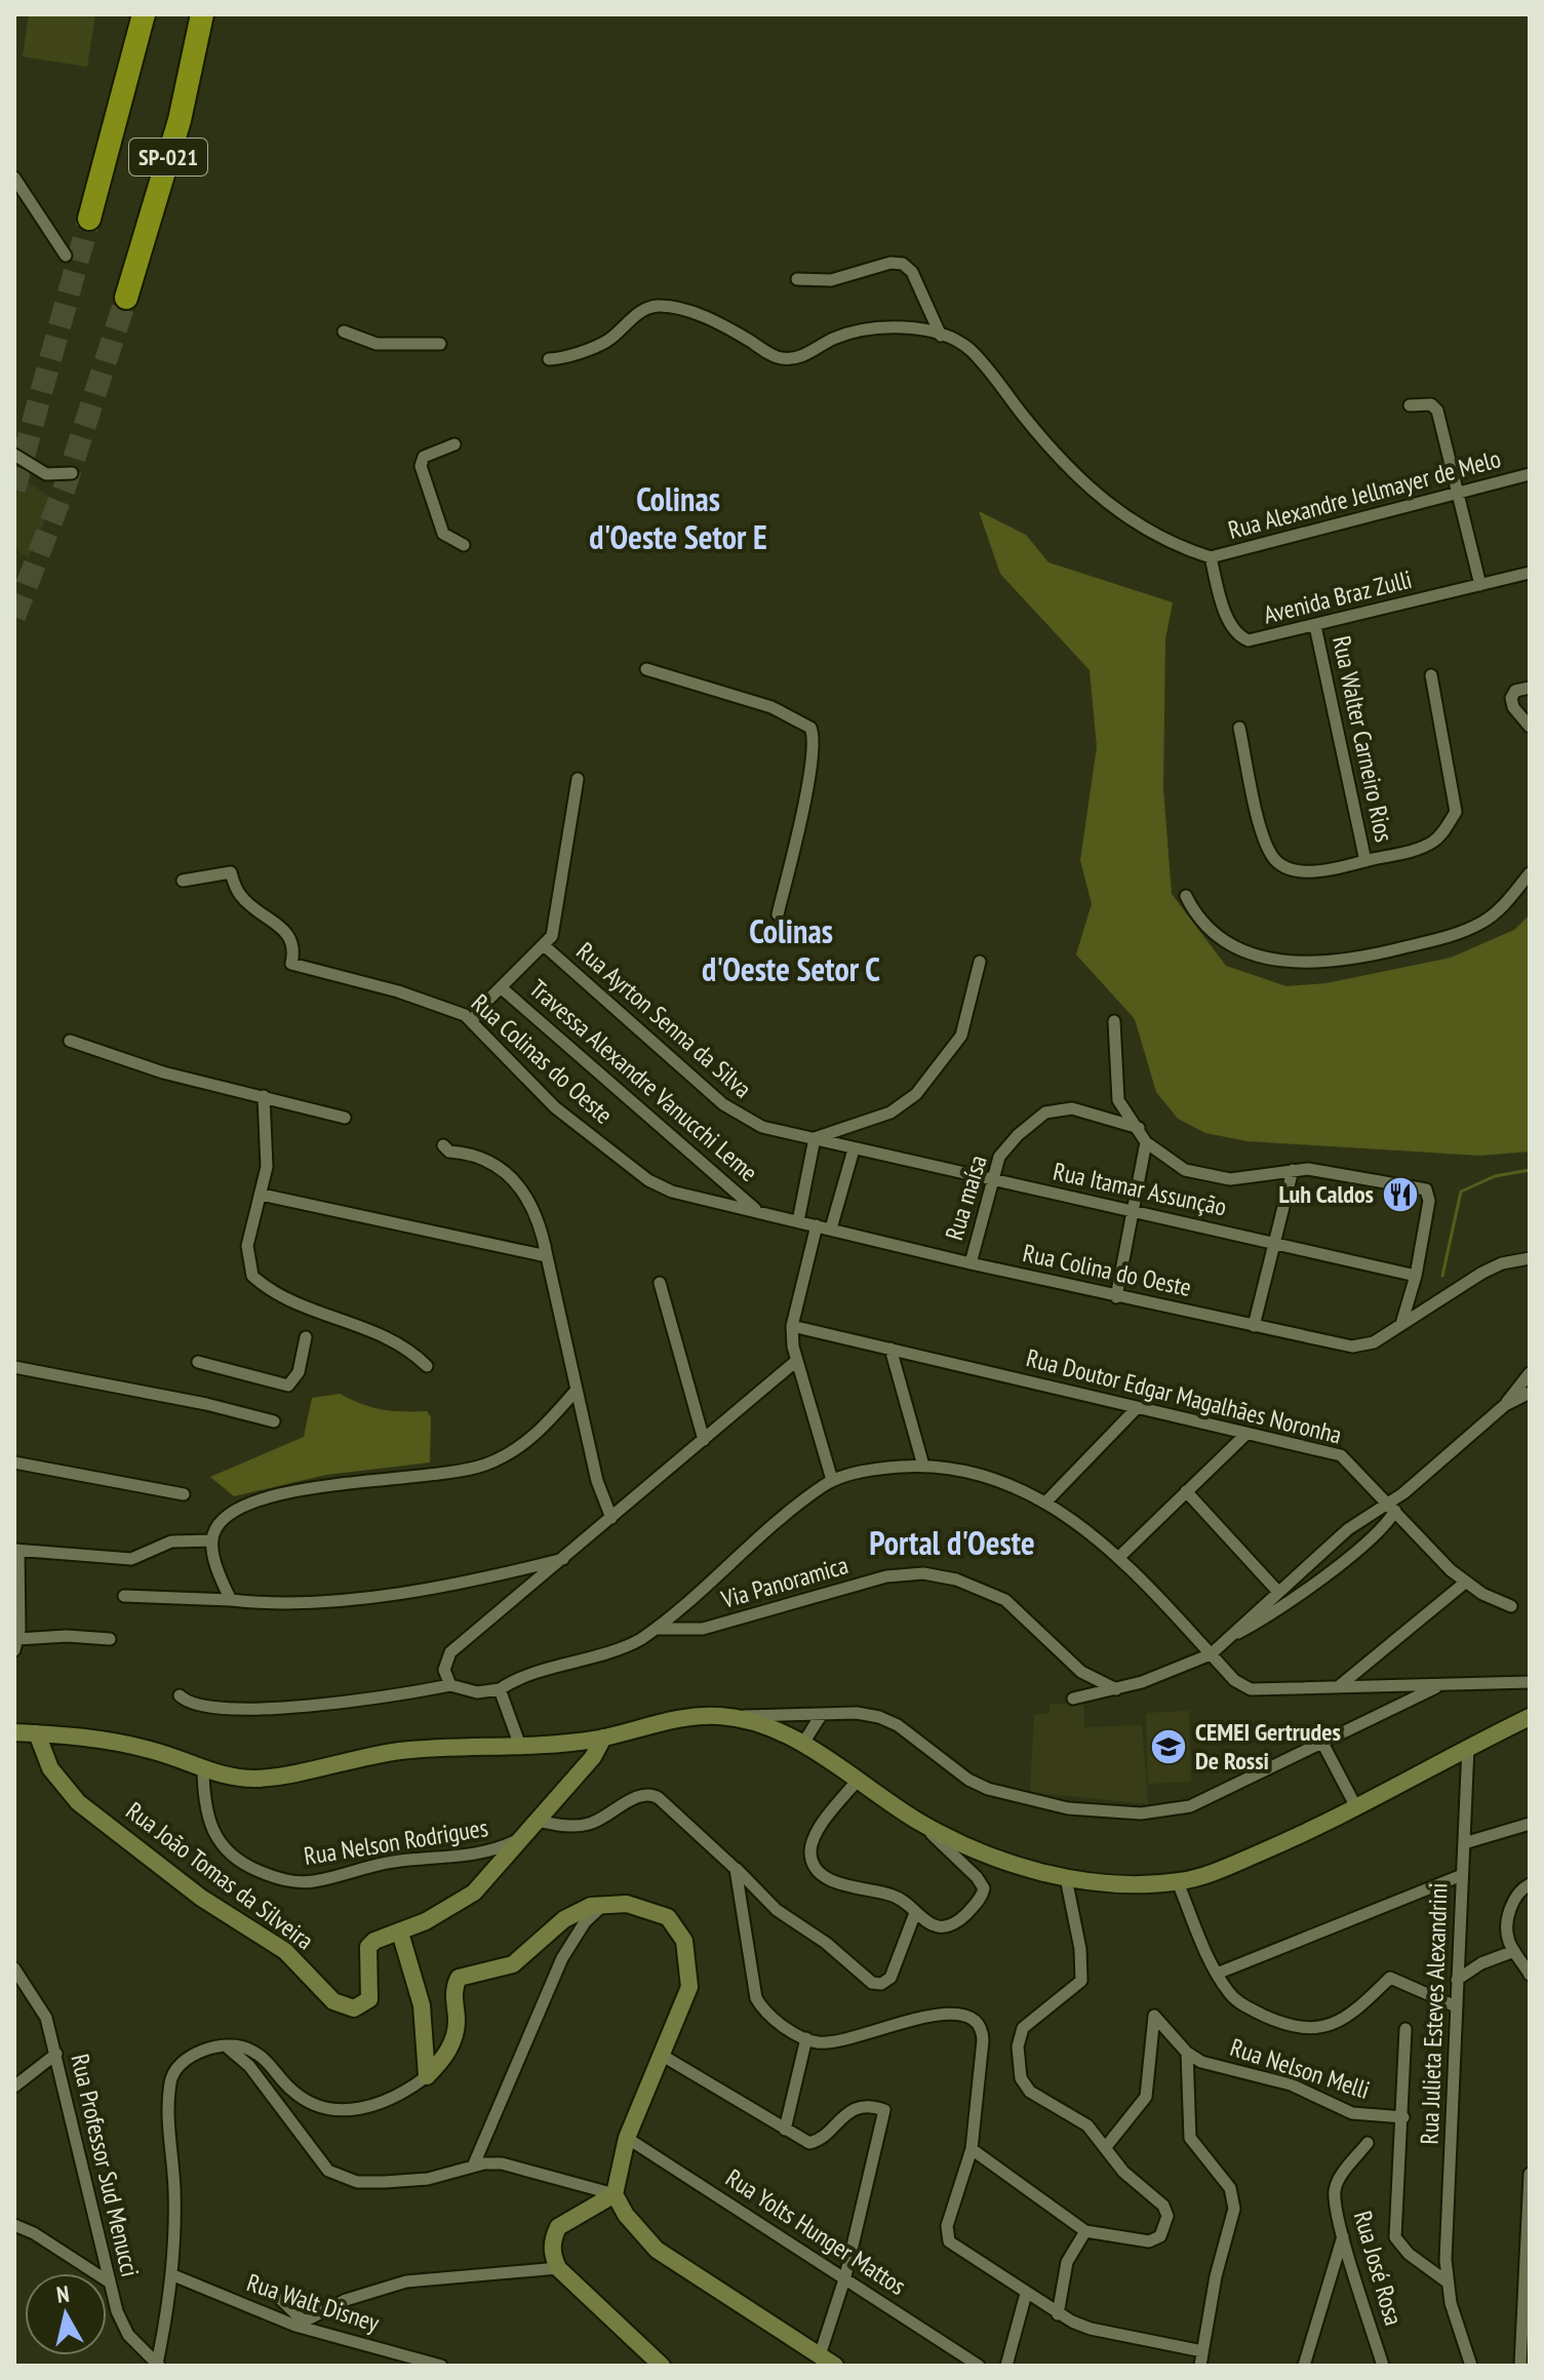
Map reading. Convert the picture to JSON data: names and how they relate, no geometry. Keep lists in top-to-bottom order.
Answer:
{
  "streets": {
    "highway": ["SP-021"],
    "street": [
      "Rua Alexandre Jellmayer de Melo",
      "Avenida Braz Zulli",
      "Rua Walter Carneiro Rios",
      "Rua Ayrton Senna da Silva",
      "Rua Colinas do Oeste",
      "Travessa Alexandre Vanucchi Leme",
      "Rua Itamar Assunção",
      "Rua maísa",
      "Rua Colina do Oeste",
      "Rua Doutor Edgar Magalhães Noronha",
      "Via Panoramica",
      "Rua Nelson Rodrigues",
      "Rua João Tomas da Silveira",
      "Rua Julieta Esteves Alexandrini",
      "Rua Nelson Melli",
      "Rua Professor Sud Menucci",
      "Rua Yolts Hunger Mattos",
      "Rua José Rosa",
      "Rua Walt Disney"
    ]
  },
  "crossings": [
    ["Rua Alexandre Jellmayer de Melo", "Avenida Braz Zulli"],
    ["Avenida Braz Zulli", "Rua Walter Carneiro Rios"],
    ["Rua Ayrton Senna da Silva", "Rua Itamar Assunção"],
    ["Rua Colinas do Oeste", "Travessa Alexandre Vanucchi Leme"],
    ["Rua Colinas do Oeste", "Rua Colina do Oeste"],
    ["Rua Itamar Assunção", "Rua maísa"],
    ["Rua maísa", "Rua Colina do Oeste"],
    ["Rua Nelson Rodrigues", "Rua João Tomas da Silveira"]
  ],
  "districts": ["Colinas d'Oeste Setor E", "Colinas d'Oeste Setor C", "Portal d'Oeste"],
  "places": {
    "restaurant": ["Luh Caldos"],
    "school or university": ["CEMEI Gertrudes De Rossi"]
  },
  "north": "top"
}
